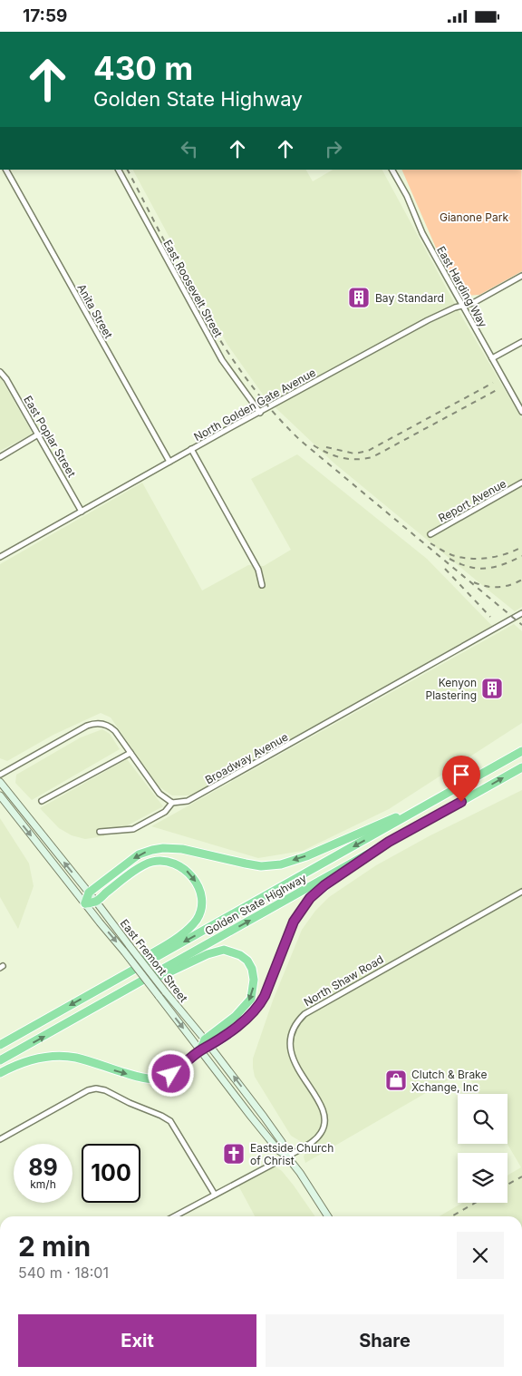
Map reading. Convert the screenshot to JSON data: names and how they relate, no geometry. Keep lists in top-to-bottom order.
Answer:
{
  "streets": {
    "highway": ["Golden State Highway"],
    "main road": ["East Fremont Street"],
    "street": [
      "East Harding Way",
      "East Roosevelt Street",
      "Anita Street",
      "North Golden Gate Avenue",
      "East Poplar Street",
      "Report Avenue",
      "Broadway Avenue",
      "North Shaw Road"
    ]
  },
  "crossings": [
    ["East Harding Way", "North Golden Gate Avenue"],
    ["East Roosevelt Street", "North Golden Gate Avenue"],
    ["Anita Street", "North Golden Gate Avenue"],
    ["North Golden Gate Avenue", "East Poplar Street"],
    ["East Fremont Street", "North Shaw Road"]
  ],
  "parks": ["Gianone Park"],
  "places": {
    "building": ["Bay Standard", "Kenyon Plastering"],
    "shop": ["Clutch & Brake Xchange, Inc"],
    "church": ["Eastside Church of Christ"]
  },
  "page": {
    "status": "17:59",
    "turn": ["430 m", "Golden State Highway"],
    "speed": "89 km/h",
    "limit": "100",
    "heading": ["2 min", "540 m · 18:01"],
    "buttons": ["Exit", "Share"]
  }
}
